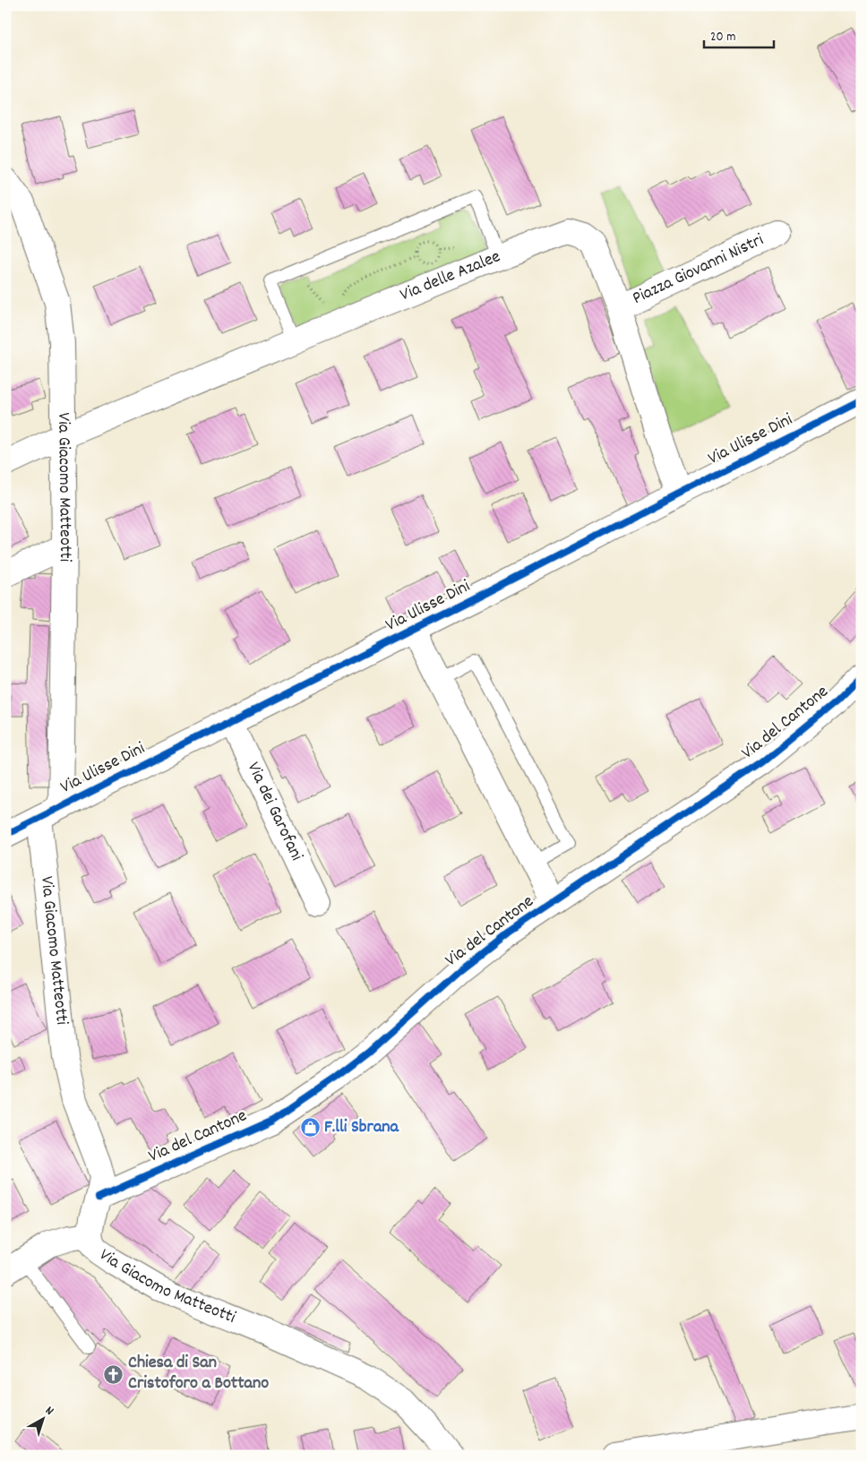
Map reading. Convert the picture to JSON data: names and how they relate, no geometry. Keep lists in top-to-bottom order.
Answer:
{
  "streets": {
    "street": [
      "Piazza Giovanni Nistri",
      "Via delle Azalee",
      "Via Ulisse Dini",
      "Via Giacomo Matteotti",
      "Via del Cantone",
      "Via dei Garofani"
    ]
  },
  "crossings": [
    ["Piazza Giovanni Nistri", "Via delle Azalee"],
    ["Via delle Azalee", "Via Ulisse Dini"],
    ["Via delle Azalee", "Via Giacomo Matteotti"],
    ["Via Ulisse Dini", "Via Giacomo Matteotti"],
    ["Via Ulisse Dini", "Via dei Garofani"],
    ["Via Giacomo Matteotti", "Via del Cantone"]
  ],
  "places": {
    "shop": ["F.lli Sbrana"],
    "church": ["Chiesa di San Cristoforo a Bottano"]
  },
  "scale_bar": "20 m",
  "north": "top right"
}
